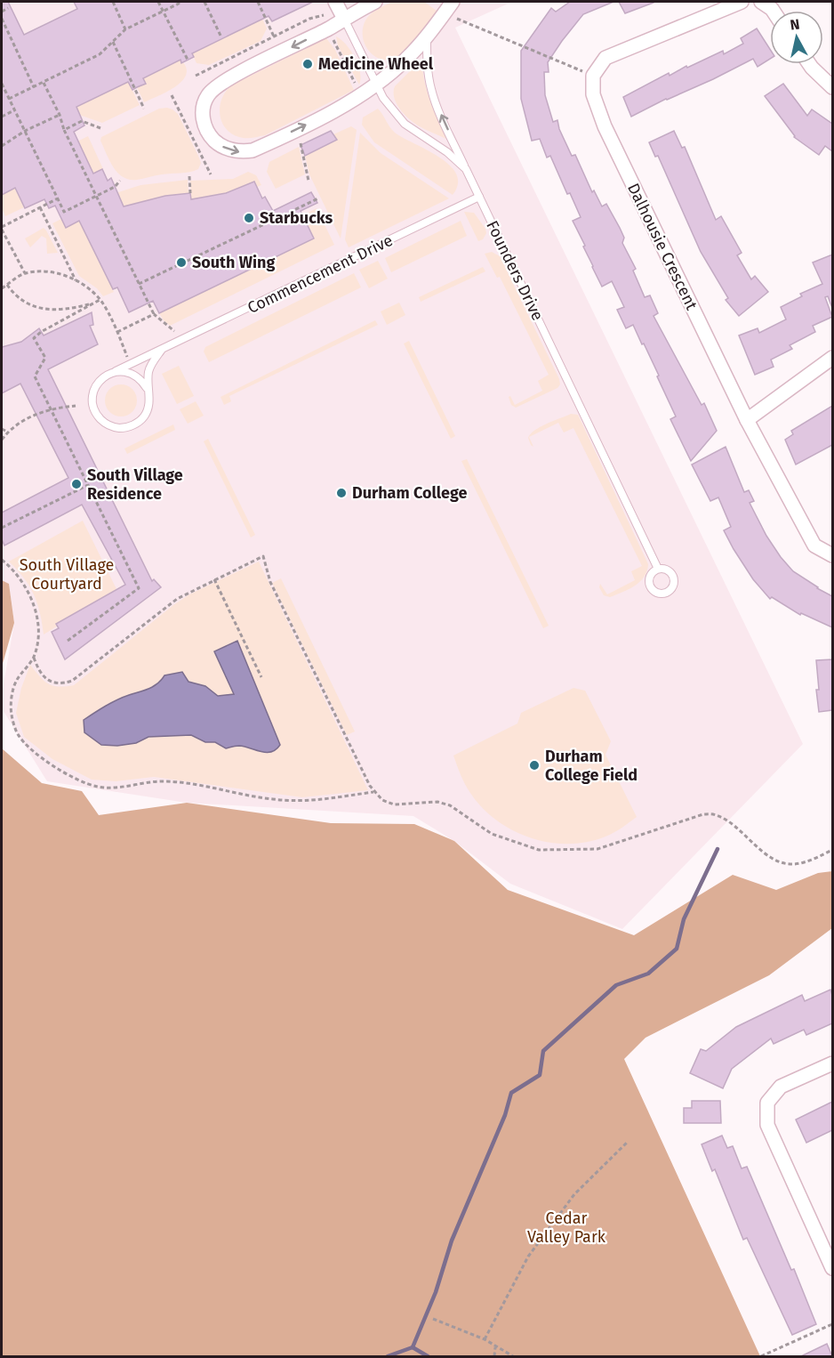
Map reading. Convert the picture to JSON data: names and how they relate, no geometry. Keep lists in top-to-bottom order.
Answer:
{
  "streets": {
    "street": ["Dalhousie Crescent", "Founders Drive"],
    "lane": ["Commencement Drive"]
  },
  "crossings": [
    ["Founders Drive", "Commencement Drive"]
  ],
  "parks": ["South Village Courtyard", "Cedar Valley Park"],
  "places": [
    "Medicine Wheel",
    "Starbucks",
    "South Wing",
    "South Village Residence",
    "Durham College",
    "Durham College Field"
  ],
  "north": "top"
}
